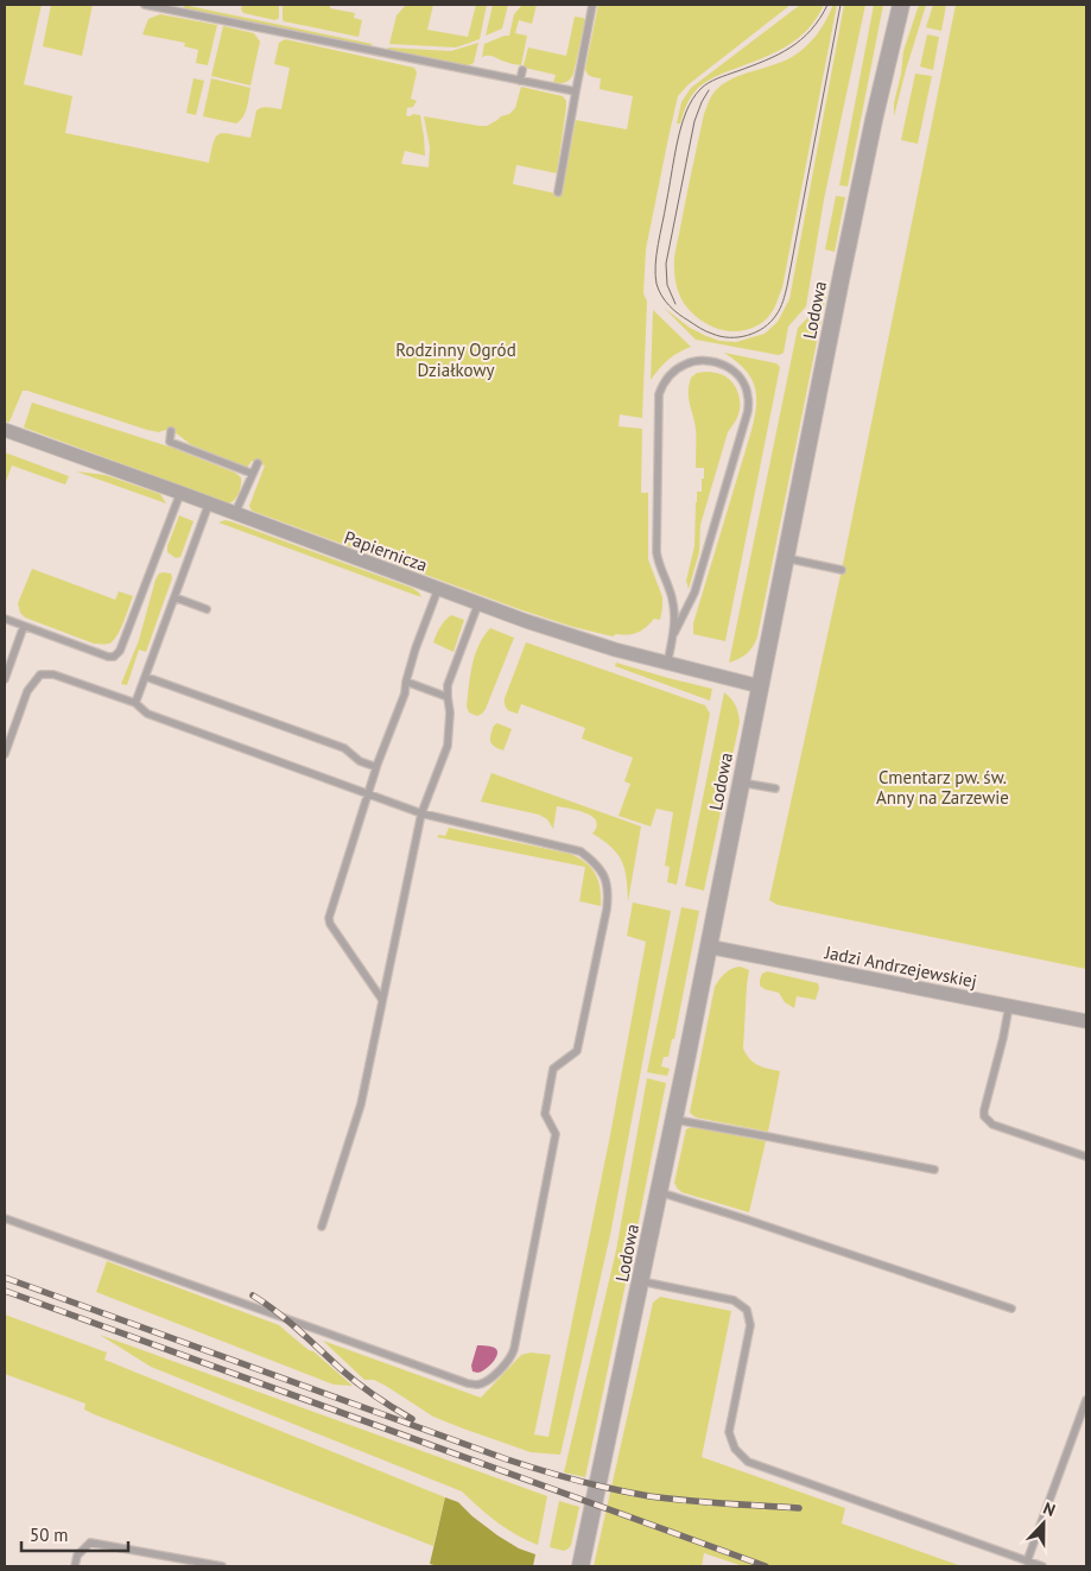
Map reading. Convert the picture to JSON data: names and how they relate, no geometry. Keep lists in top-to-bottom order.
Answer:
{
  "streets": {
    "street": ["Lodowa", "Papiernicza", "Jadzi Andrzejewskiej"]
  },
  "crossings": [
    ["Lodowa", "Papiernicza"],
    ["Lodowa", "Jadzi Andrzejewskiej"]
  ],
  "parks": ["Rodzinny Ogród Działkowy", "Cmentarz pw. św. Anny na Zarzewie"],
  "scale_bar": "50 m",
  "north": "top"
}
